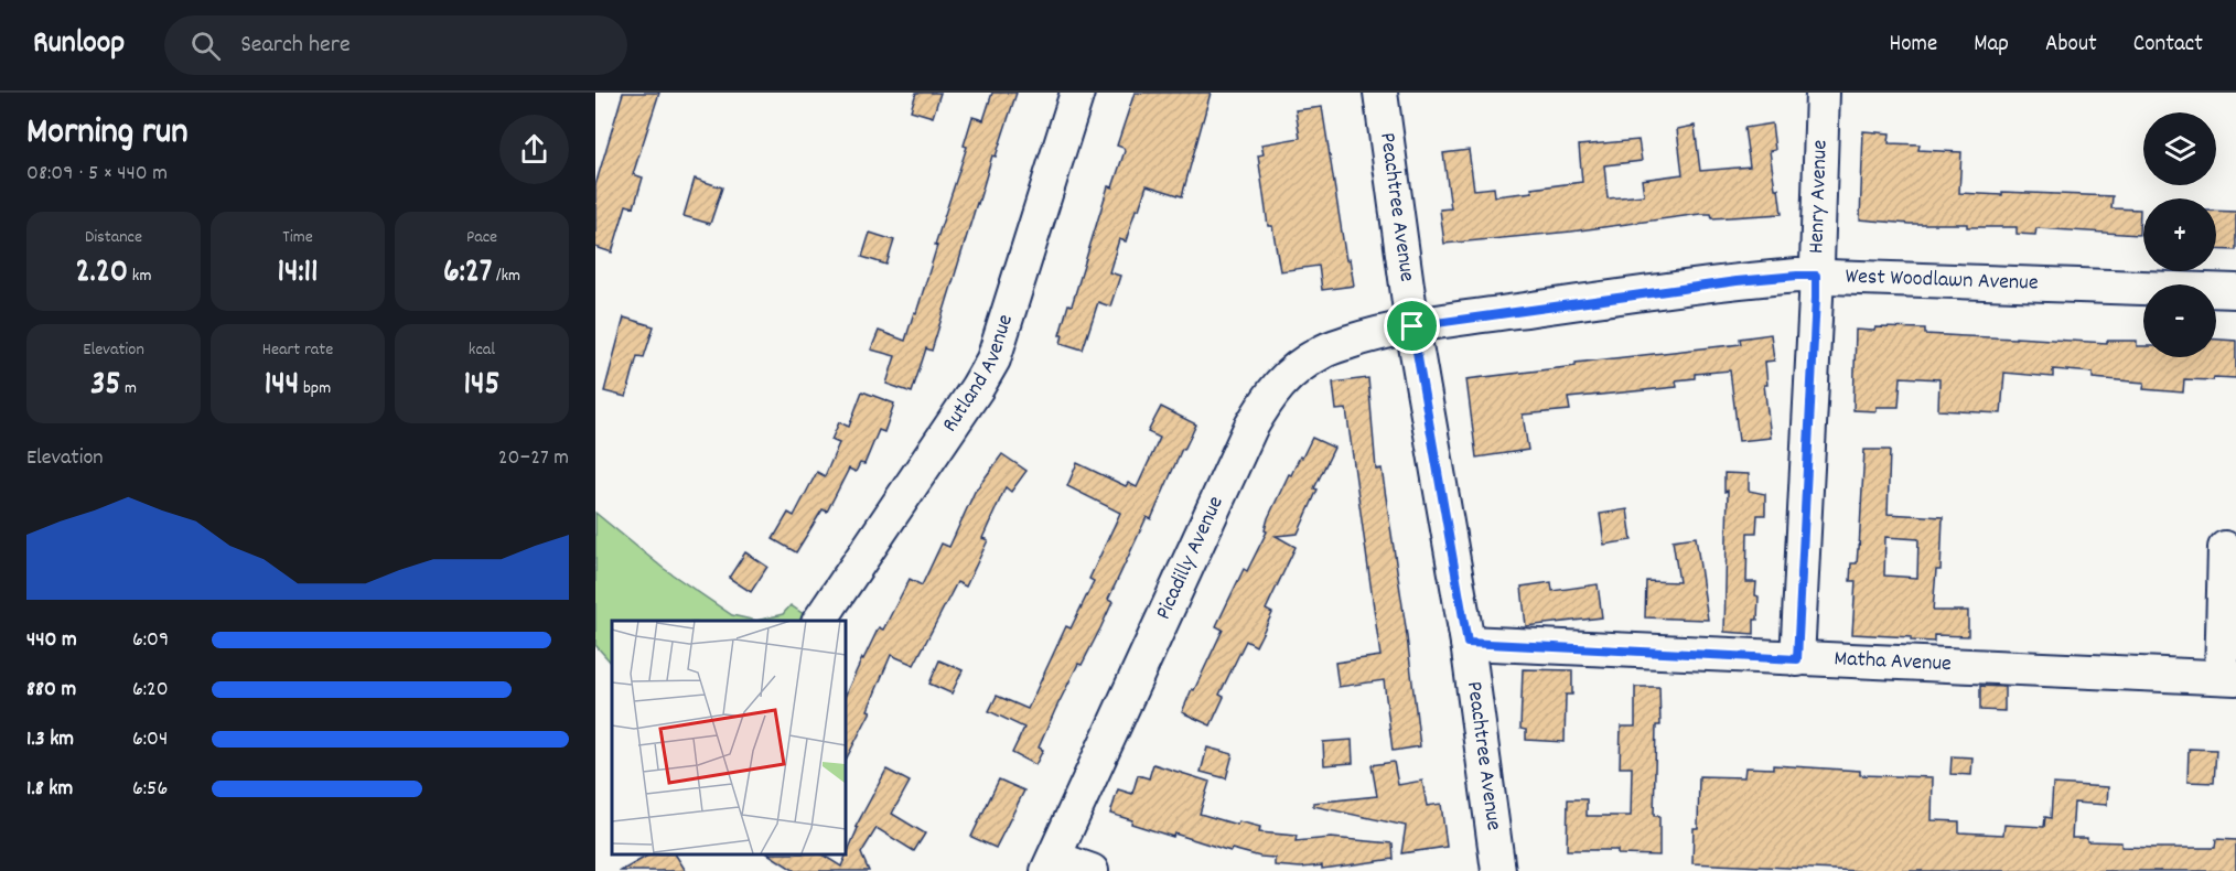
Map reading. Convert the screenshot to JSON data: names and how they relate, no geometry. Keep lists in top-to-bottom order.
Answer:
{
  "streets": {
    "street": [
      "Henry Avenue",
      "Peachtree Avenue",
      "West Woodlawn Avenue",
      "Rutland Avenue",
      "Picadilly Avenue",
      "Matha Avenue"
    ]
  },
  "crossings": [
    ["Henry Avenue", "West Woodlawn Avenue"],
    ["Henry Avenue", "Matha Avenue"],
    ["Peachtree Avenue", "West Woodlawn Avenue"],
    ["Peachtree Avenue", "Picadilly Avenue"],
    ["Peachtree Avenue", "Matha Avenue"],
    ["West Woodlawn Avenue", "Picadilly Avenue"]
  ],
  "page": {
    "header": "Runloop",
    "search": "Search here",
    "nav": [
      "Home",
      "Map",
      "About",
      "Contact"
    ],
    "heading": ["Morning run", "08:09 · 5 × 440 m"],
    "map_buttons": ["+", "−"],
    "stats": [
      ["Distance", "2.20 km"],
      ["Time", "14:11"],
      ["Pace", "6:27 /km"],
      ["Elevation", "35 m"],
      ["Heart rate", "144 bpm"],
      ["kcal", "145"]
    ],
    "chart": ["Elevation", "20–27 m"],
    "list": [
      {
        "name": "440 m",
        "note": "6:09"
      },
      {
        "name": "880 m",
        "note": "6:20"
      },
      {
        "name": "1.3 km",
        "note": "6:04"
      },
      {
        "name": "1.8 km",
        "note": "6:56"
      }
    ]
  }
}
